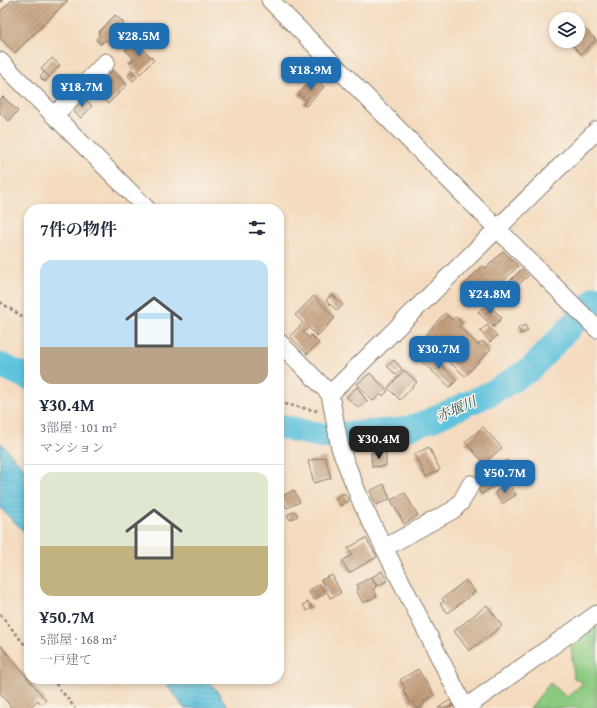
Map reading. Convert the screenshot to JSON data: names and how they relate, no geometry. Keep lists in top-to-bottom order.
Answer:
{
  "water": ["赤堰川"],
  "page": {
    "price": [
      "¥28.5M",
      "¥18.9M",
      "¥18.7M",
      "¥24.8M",
      "¥30.7M",
      "¥30.4M",
      "¥50.7M"
    ],
    "heading": "7件の物件",
    "list": [
      {
        "name": "¥30.4M",
        "note": "3部屋 · 101 m² · マンション"
      },
      {
        "name": "¥50.7M",
        "note": "5部屋 · 168 m² · 一戸建て"
      }
    ]
  }
}
